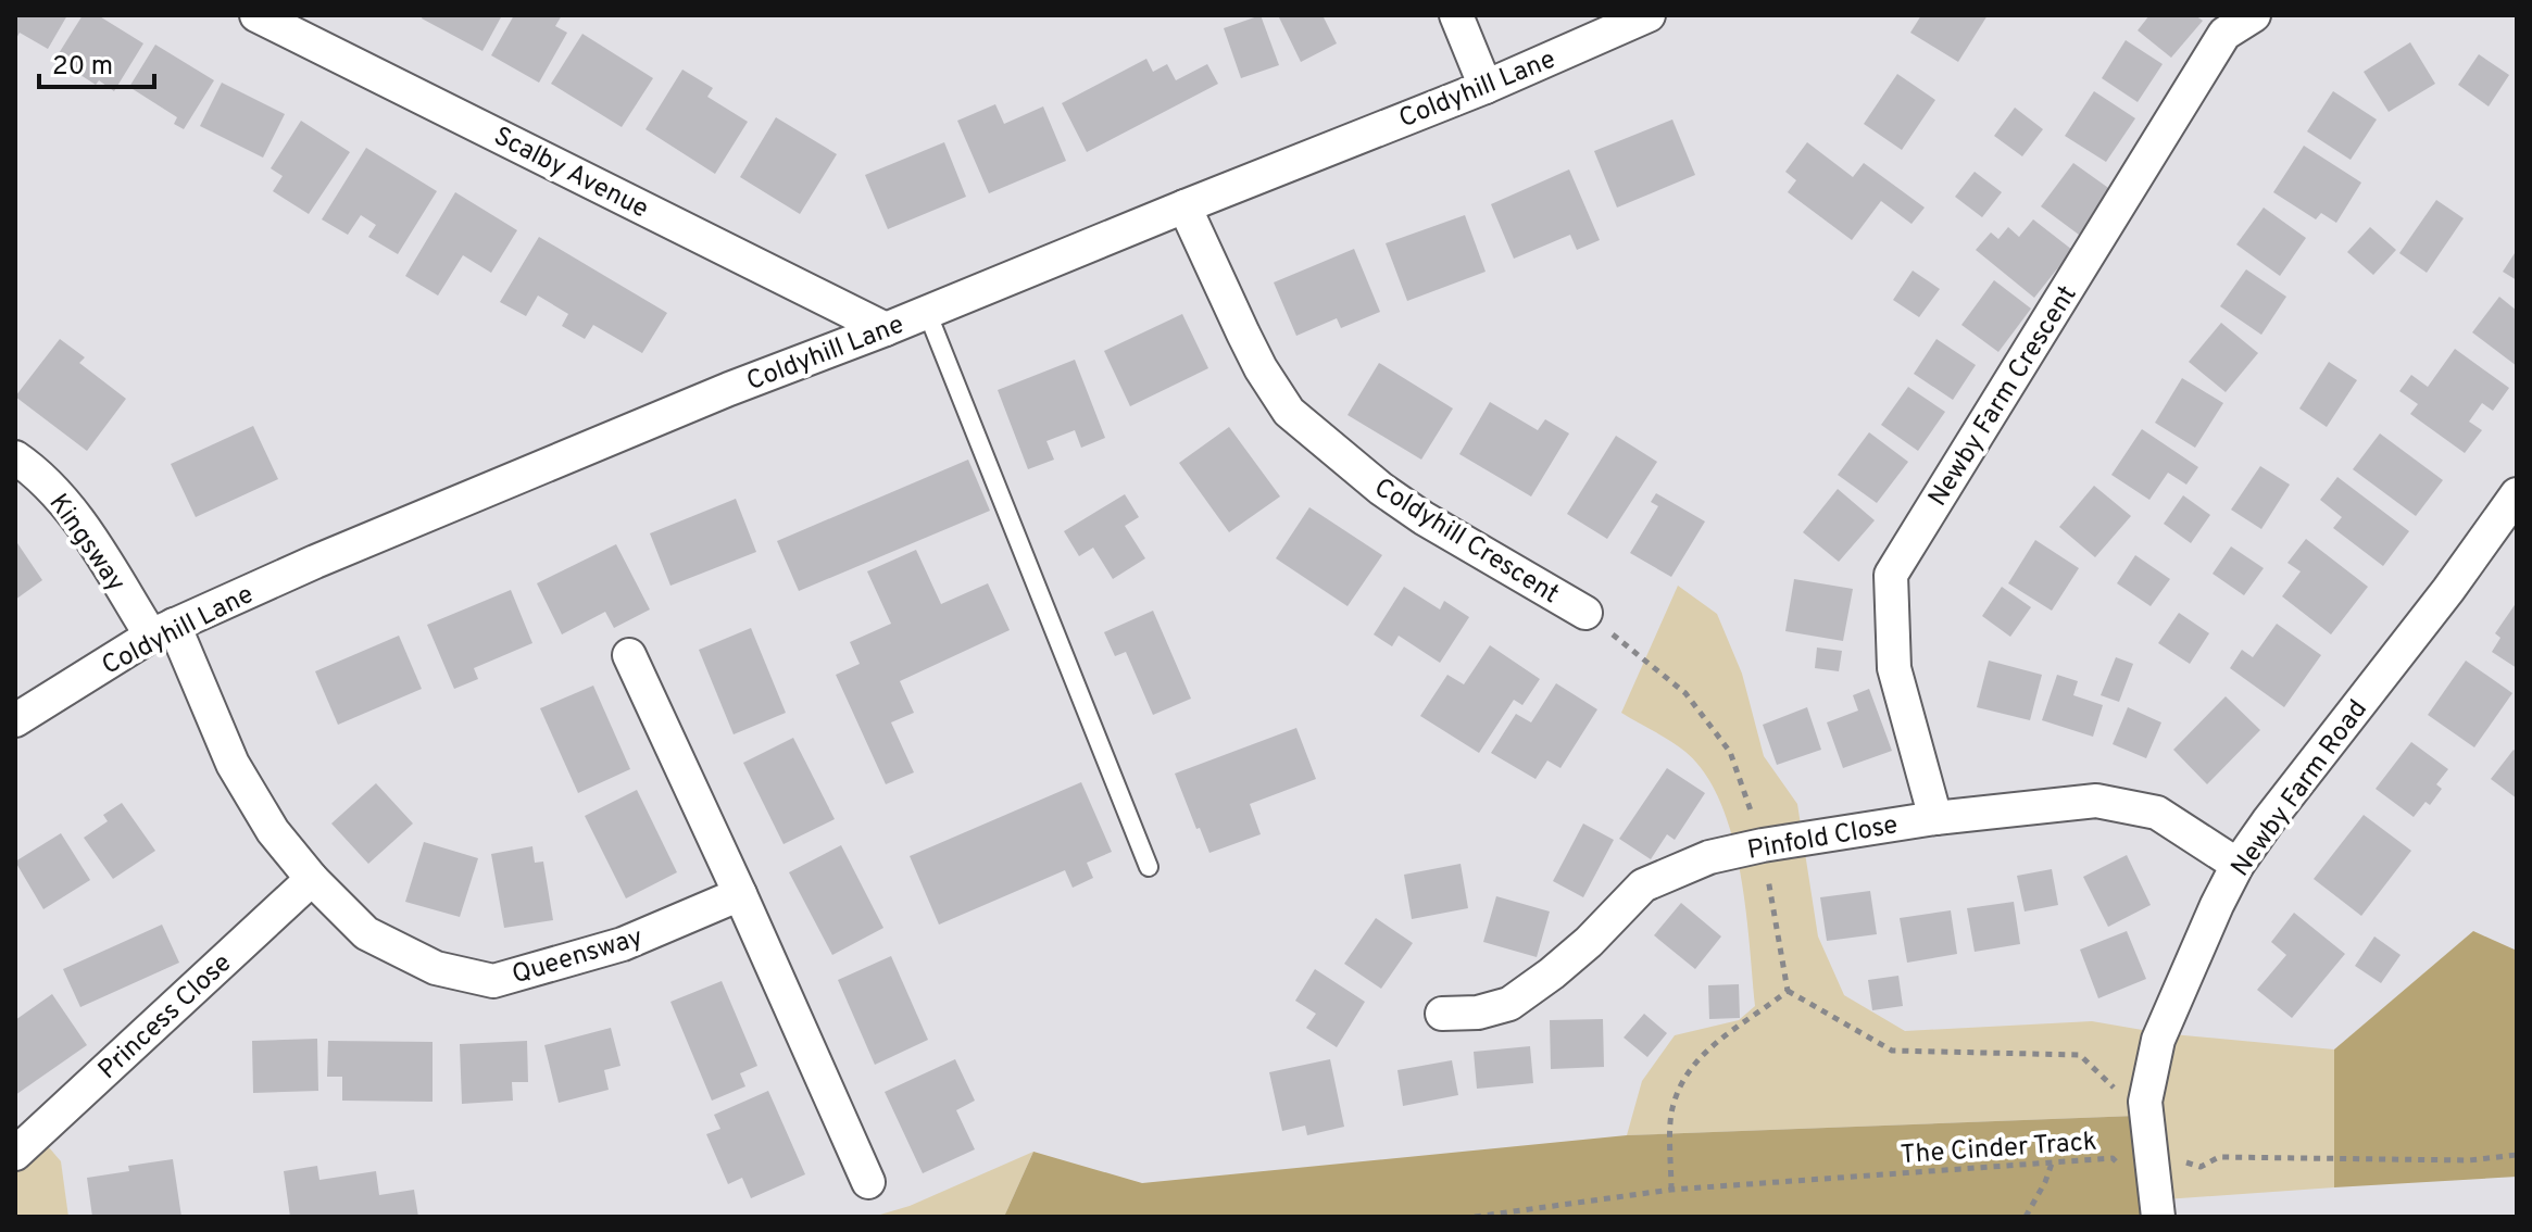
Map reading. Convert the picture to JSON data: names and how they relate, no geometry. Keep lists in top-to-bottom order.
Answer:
{
  "streets": {
    "street": [
      "Coldyhill Lane",
      "Scalby Avenue",
      "Newby Farm Crescent",
      "Coldyhill Crescent",
      "Kingsway",
      "Newby Farm Road",
      "Pinfold Close",
      "Queensway",
      "Princess Close"
    ],
    "path": ["The Cinder Track"]
  },
  "crossings": [
    ["Coldyhill Lane", "Scalby Avenue"],
    ["Coldyhill Lane", "Coldyhill Crescent"],
    ["Coldyhill Lane", "Kingsway"],
    ["Coldyhill Lane", "Queensway"],
    ["Newby Farm Crescent", "Pinfold Close"],
    ["Kingsway", "Queensway"],
    ["Newby Farm Road", "Pinfold Close"],
    ["Newby Farm Road", "The Cinder Track"],
    ["Queensway", "Princess Close"]
  ],
  "scale_bar": "20 m"
}
